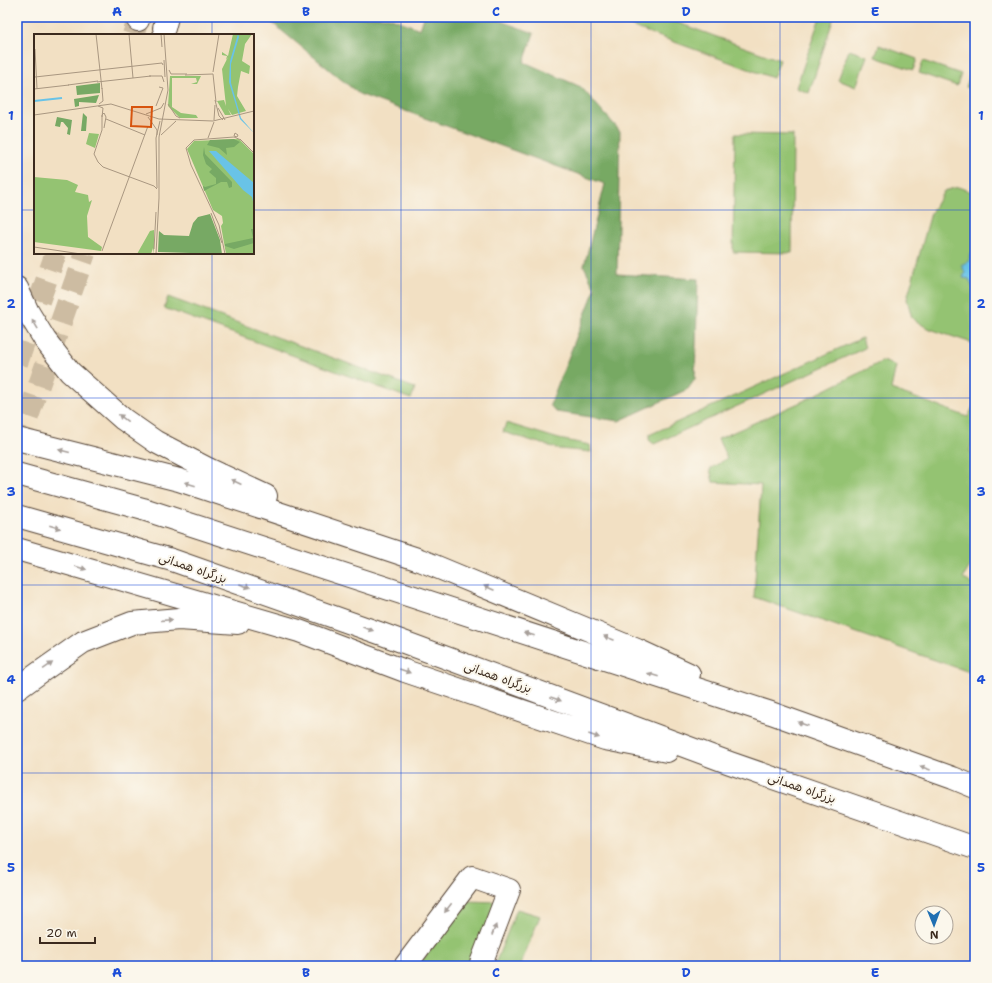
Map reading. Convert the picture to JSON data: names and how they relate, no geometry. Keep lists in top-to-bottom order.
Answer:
{
  "streets": {
    "main road": ["بزرگراه همدانی"]
  },
  "scale_bar": "20 m",
  "north": "bottom",
  "grid": {
    "columns": [
      "A",
      "B",
      "C",
      "D",
      "E"
    ],
    "rows": [
      "1",
      "2",
      "3",
      "4",
      "5"
    ]
  }
}
